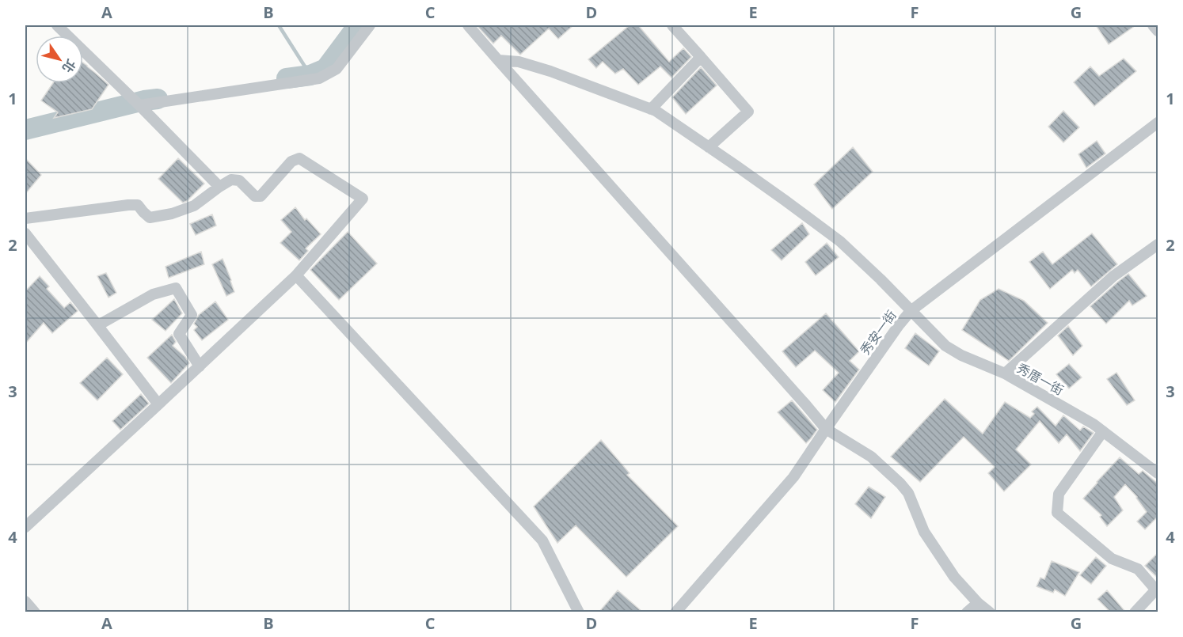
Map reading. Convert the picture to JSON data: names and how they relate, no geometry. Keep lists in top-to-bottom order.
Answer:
{
  "streets": {
    "street": ["秀安一街", "秀厝一街"]
  },
  "crossings": [
    ["秀安一街", "秀厝一街"]
  ],
  "north": "bottom right",
  "grid": {
    "columns": [
      "A",
      "B",
      "C",
      "D",
      "E",
      "F",
      "G"
    ],
    "rows": [
      "1",
      "2",
      "3",
      "4"
    ]
  }
}
